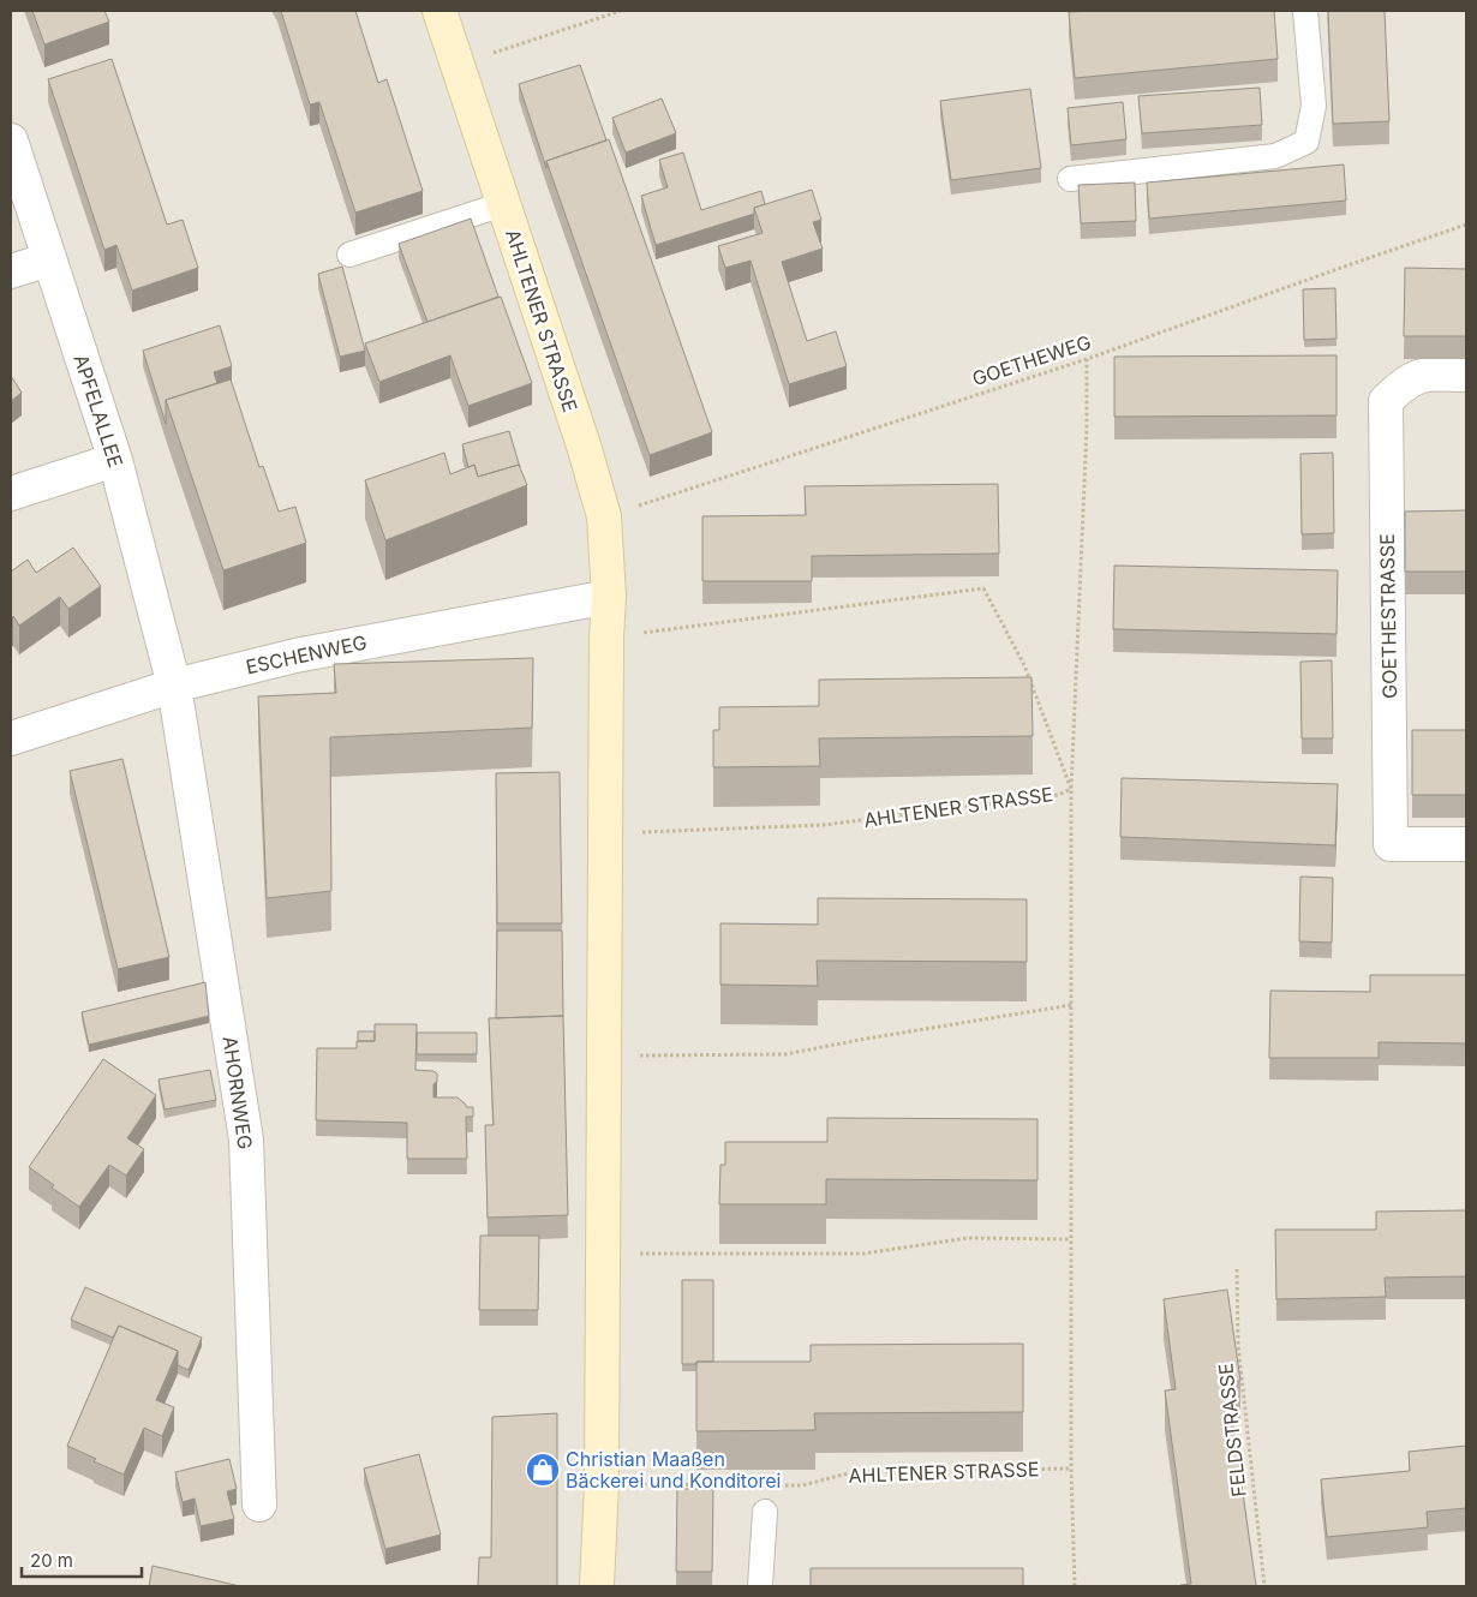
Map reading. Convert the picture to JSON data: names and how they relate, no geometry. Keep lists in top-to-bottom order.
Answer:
{
  "streets": {
    "main road": ["AHLTENER STRASSE"],
    "street": [
      "APFELALLEE",
      "GOETHESTRASSE",
      "ESCHENWEG",
      "AHORNWEG"
    ],
    "path": ["GOETHEWEG", "FELDSTRASSE"]
  },
  "crossings": [
    ["AHLTENER STRASSE", "GOETHEWEG"],
    ["AHLTENER STRASSE", "ESCHENWEG"],
    ["APFELALLEE", "ESCHENWEG"],
    ["APFELALLEE", "AHORNWEG"],
    ["ESCHENWEG", "AHORNWEG"]
  ],
  "places": {
    "shop": ["Christian Maaßen Bäckerei und Konditorei"]
  },
  "scale_bar": "20 m"
}
